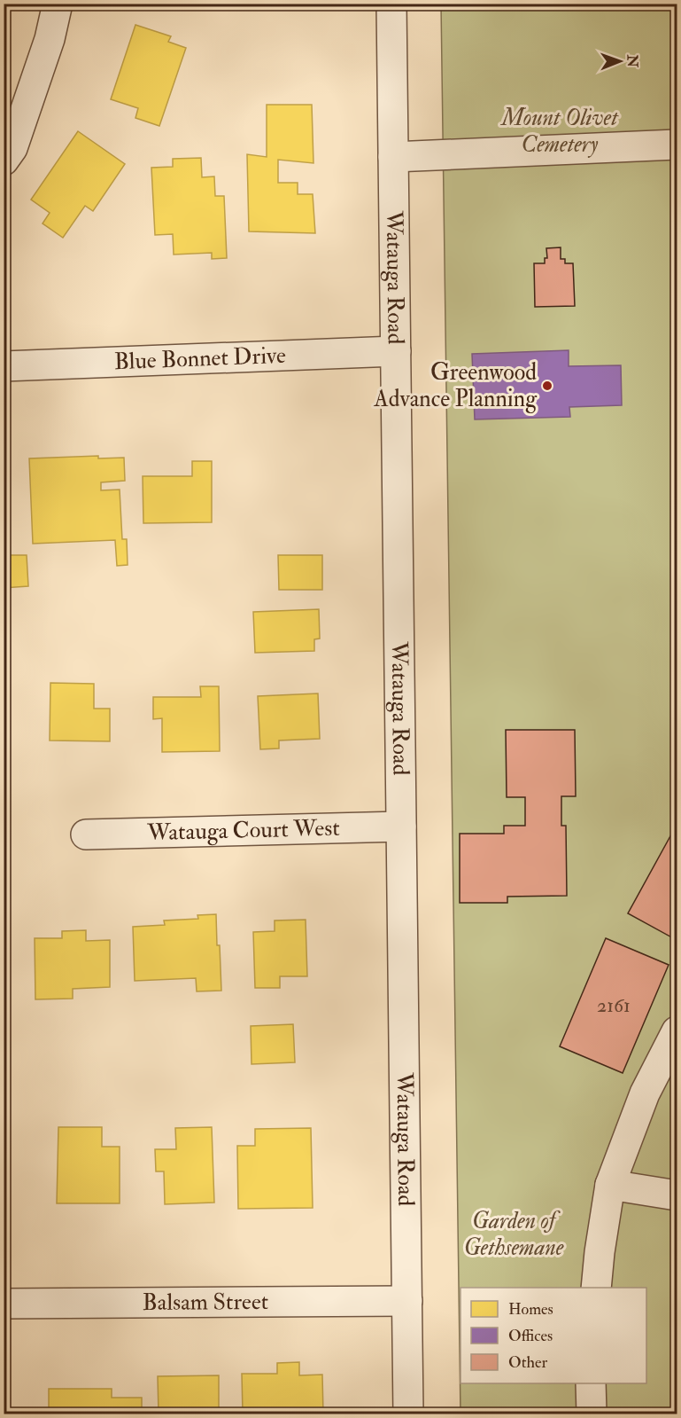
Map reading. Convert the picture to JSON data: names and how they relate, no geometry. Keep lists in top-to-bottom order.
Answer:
{
  "streets": {
    "street": [
      "Watauga Road",
      "Blue Bonnet Drive",
      "Watauga Court West",
      "Balsam Street"
    ]
  },
  "crossings": [
    ["Watauga Road", "Blue Bonnet Drive"],
    ["Watauga Road", "Watauga Court West"],
    ["Watauga Road", "Balsam Street"]
  ],
  "parks": ["Mount Olivet Cemetery", "Garden of Gethsemane"],
  "places": ["Greenwood Advance Planning"],
  "house_numbers": ["2161"],
  "legend": ["Homes", "Offices", "Other"],
  "north": "right"
}
